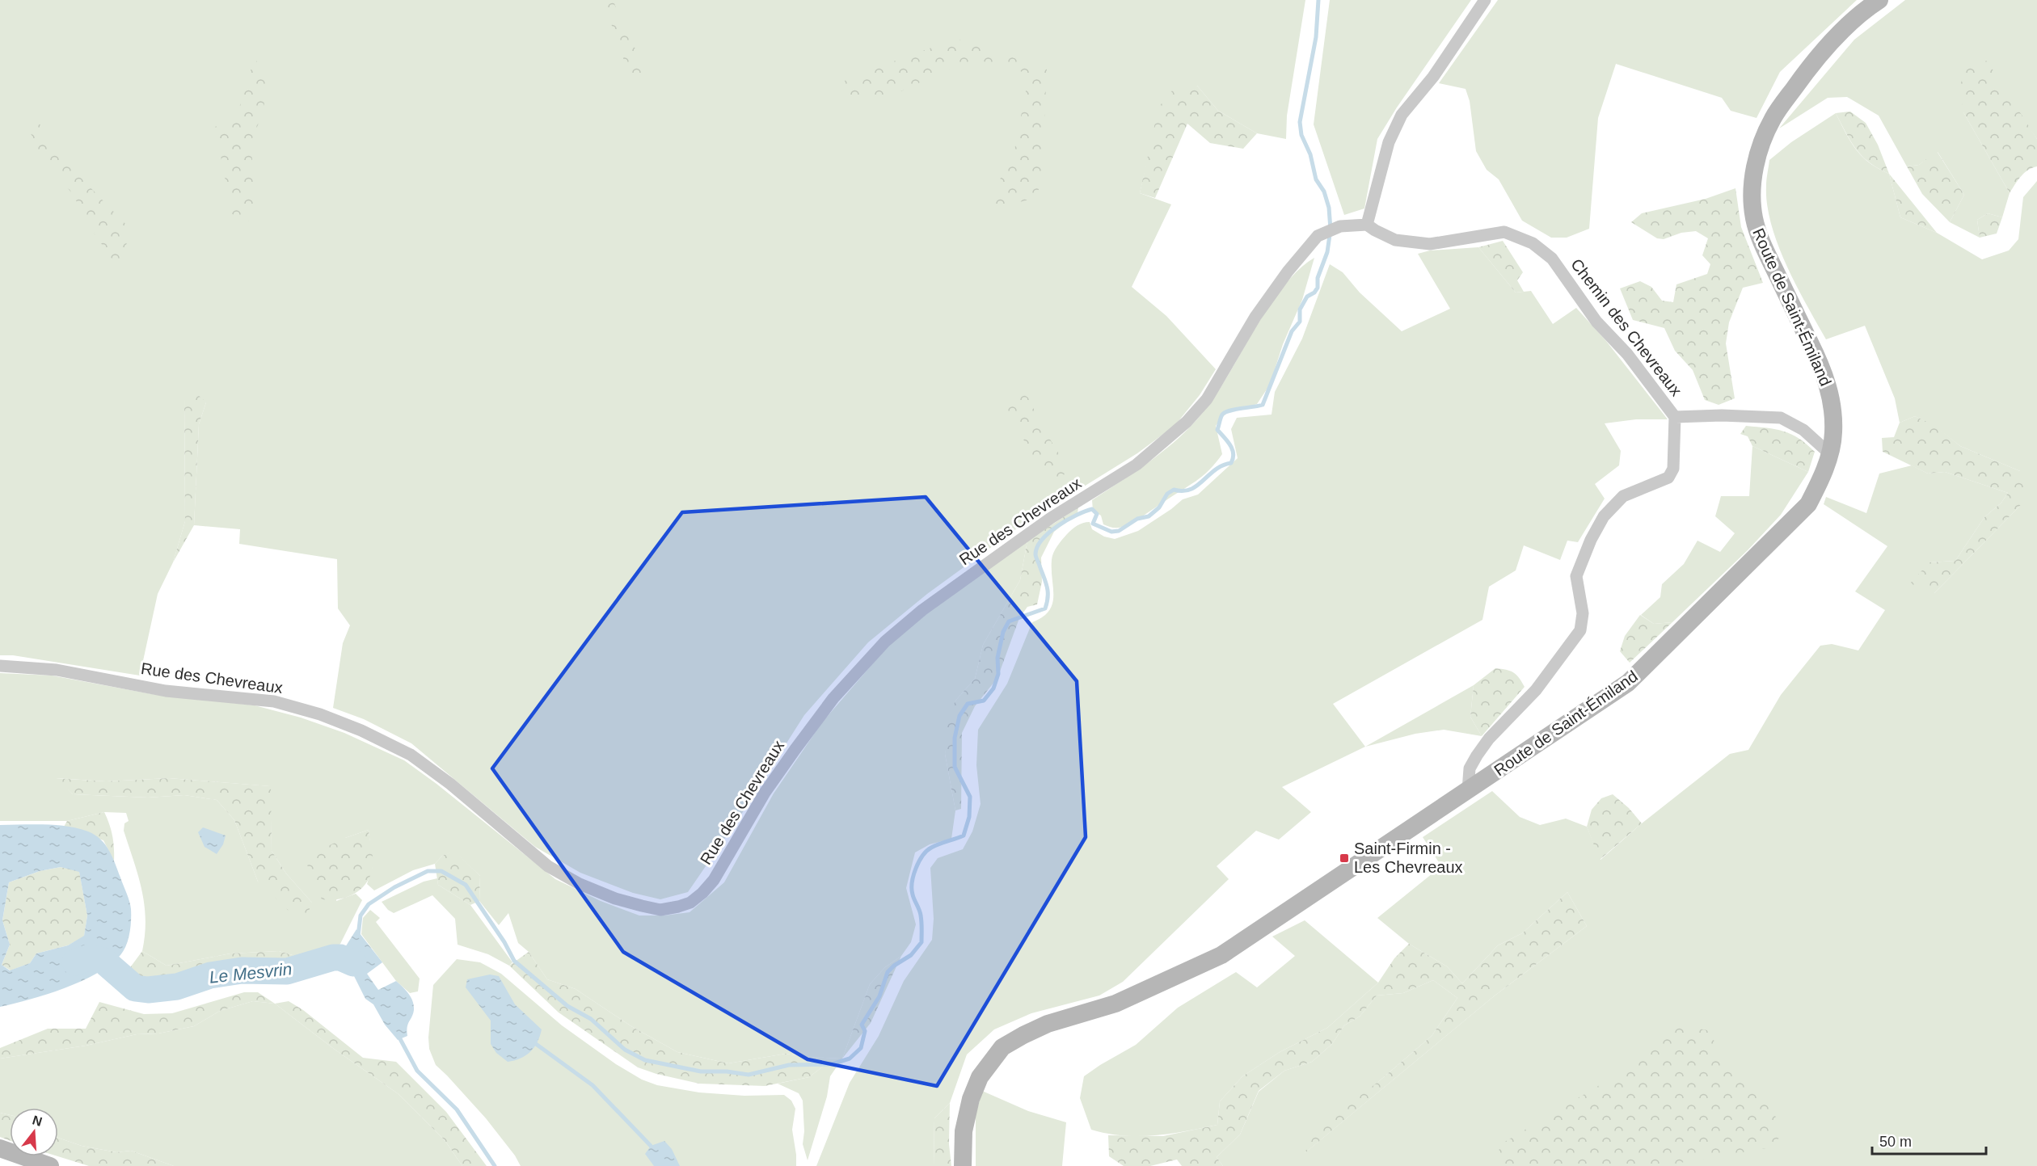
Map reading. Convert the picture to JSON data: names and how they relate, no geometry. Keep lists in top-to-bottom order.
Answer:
{
  "streets": {
    "main road": ["Route de Saint-Émiland"],
    "street": ["Chemin des Chevreaux", "Rue des Chevreaux"]
  },
  "crossings": [
    ["Route de Saint-Émiland", "Chemin des Chevreaux"],
    ["Chemin des Chevreaux", "Rue des Chevreaux"]
  ],
  "water": ["Le Mesvrin"],
  "places": {
    "transit": ["Saint-Firmin - Les Chevreaux"]
  },
  "scale_bar": "50 m",
  "north": "top"
}
